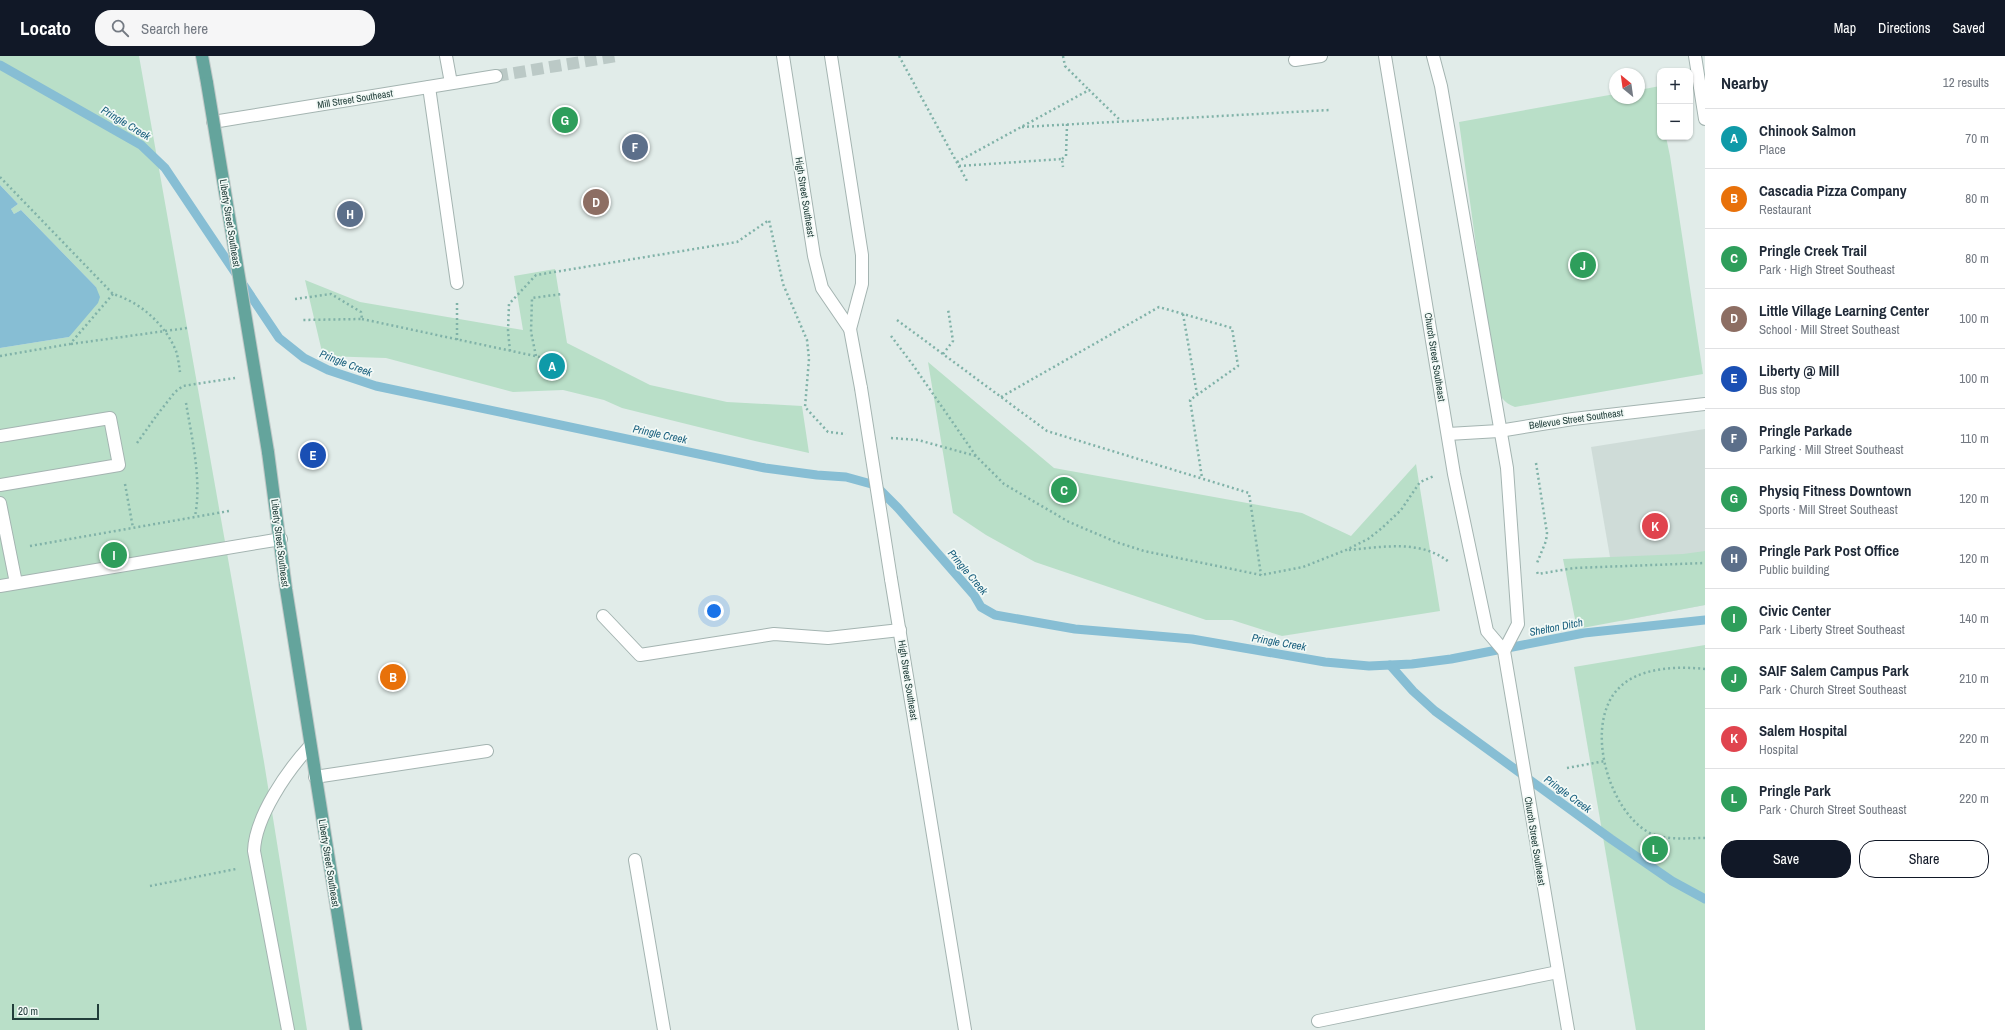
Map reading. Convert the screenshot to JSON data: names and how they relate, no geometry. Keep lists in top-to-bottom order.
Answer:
{
  "streets": {
    "main road": ["Liberty Street Southeast"],
    "street": [
      "Mill Street Southeast",
      "High Street Southeast",
      "Church Street Southeast",
      "Bellevue Street Southeast"
    ]
  },
  "crossings": [
    ["Mill Street Southeast", "Liberty Street Southeast"],
    ["Church Street Southeast", "Bellevue Street Southeast"]
  ],
  "water": ["Pringle Creek", "Shelton Ditch"],
  "scale_bar": "20 m",
  "north": "top left",
  "page": {
    "header": "Locato",
    "search": "Search here",
    "nav": ["Map", "Directions", "Saved"],
    "heading": ["Nearby", "12 results"],
    "map_buttons": ["+", "−"],
    "pins": [
      "G",
      "F",
      "D",
      "H",
      "J",
      "A",
      "E",
      "C",
      "K",
      "I",
      "B",
      "L"
    ],
    "list": [
      {
        "mark": "A",
        "name": "Chinook Salmon",
        "note": "Place",
        "value": "70 m"
      },
      {
        "mark": "B",
        "name": "Cascadia Pizza Company",
        "note": "Restaurant",
        "value": "80 m"
      },
      {
        "mark": "C",
        "name": "Pringle Creek Trail",
        "note": "Park · High Street Southeast",
        "value": "80 m"
      },
      {
        "mark": "D",
        "name": "Little Village Learning Center",
        "note": "School · Mill Street Southeast",
        "value": "100 m"
      },
      {
        "mark": "E",
        "name": "Liberty @ Mill",
        "note": "Bus stop",
        "value": "100 m"
      },
      {
        "mark": "F",
        "name": "Pringle Parkade",
        "note": "Parking · Mill Street Southeast",
        "value": "110 m"
      },
      {
        "mark": "G",
        "name": "Physiq Fitness Downtown",
        "note": "Sports · Mill Street Southeast",
        "value": "120 m"
      },
      {
        "mark": "H",
        "name": "Pringle Park Post Office",
        "note": "Public building",
        "value": "120 m"
      },
      {
        "mark": "I",
        "name": "Civic Center",
        "note": "Park · Liberty Street Southeast",
        "value": "140 m"
      },
      {
        "mark": "J",
        "name": "SAIF Salem Campus Park",
        "note": "Park · Church Street Southeast",
        "value": "210 m"
      },
      {
        "mark": "K",
        "name": "Salem Hospital",
        "note": "Hospital",
        "value": "220 m"
      },
      {
        "mark": "L",
        "name": "Pringle Park",
        "note": "Park · Church Street Southeast",
        "value": "220 m"
      }
    ],
    "buttons": ["Save", "Share"],
    "scale": "20 m"
  }
}
